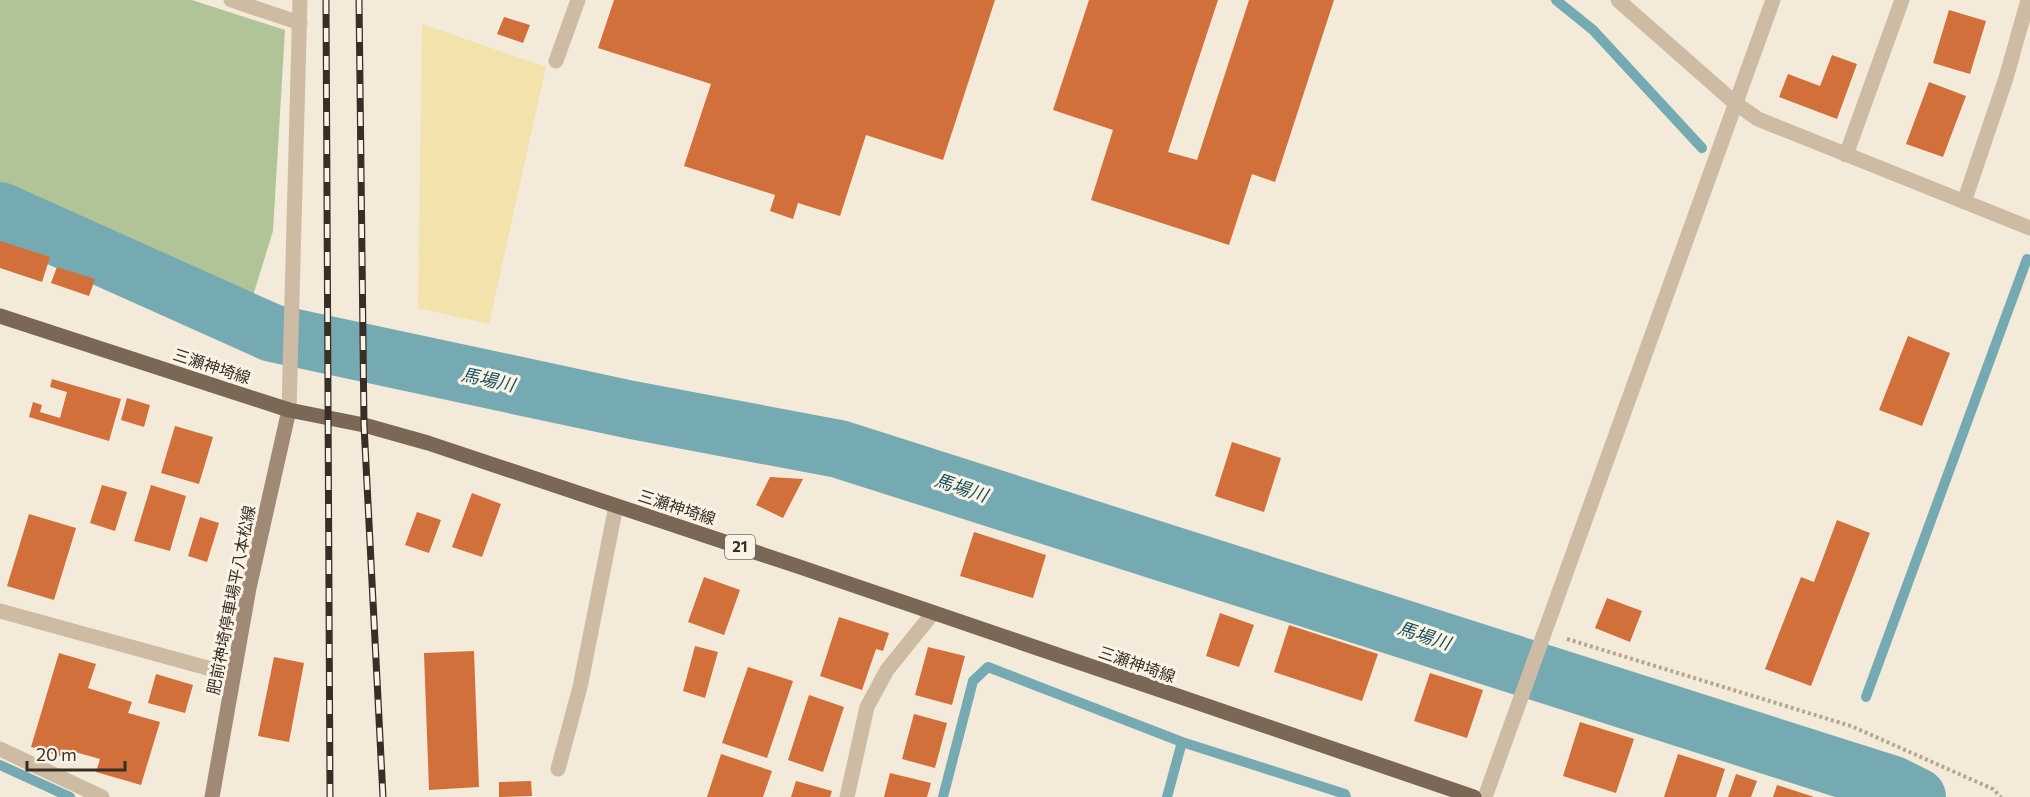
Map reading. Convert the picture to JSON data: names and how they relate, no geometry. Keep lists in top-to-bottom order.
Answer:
{
  "streets": {
    "main road": ["三瀬神埼線", "21", "肥前神埼停車場平八本松線"]
  },
  "crossings": [
    ["三瀬神埼線", "肥前神埼停車場平八本松線"]
  ],
  "water": ["馬場川"],
  "scale_bar": "20 m"
}
